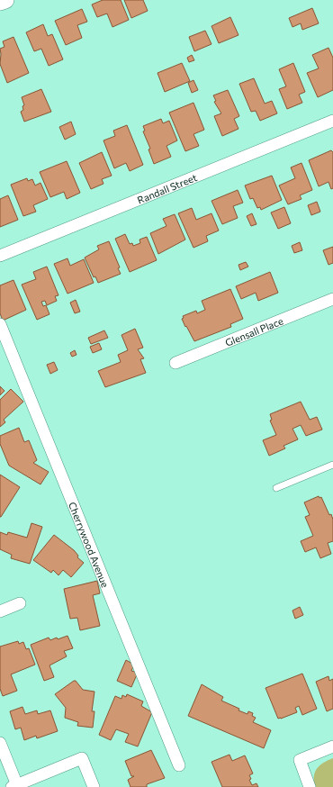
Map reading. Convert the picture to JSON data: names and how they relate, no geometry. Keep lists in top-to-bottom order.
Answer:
{
  "streets": {
    "street": ["Randall Street", "Glensall Place", "Cherrywood Avenue"]
  }
}
